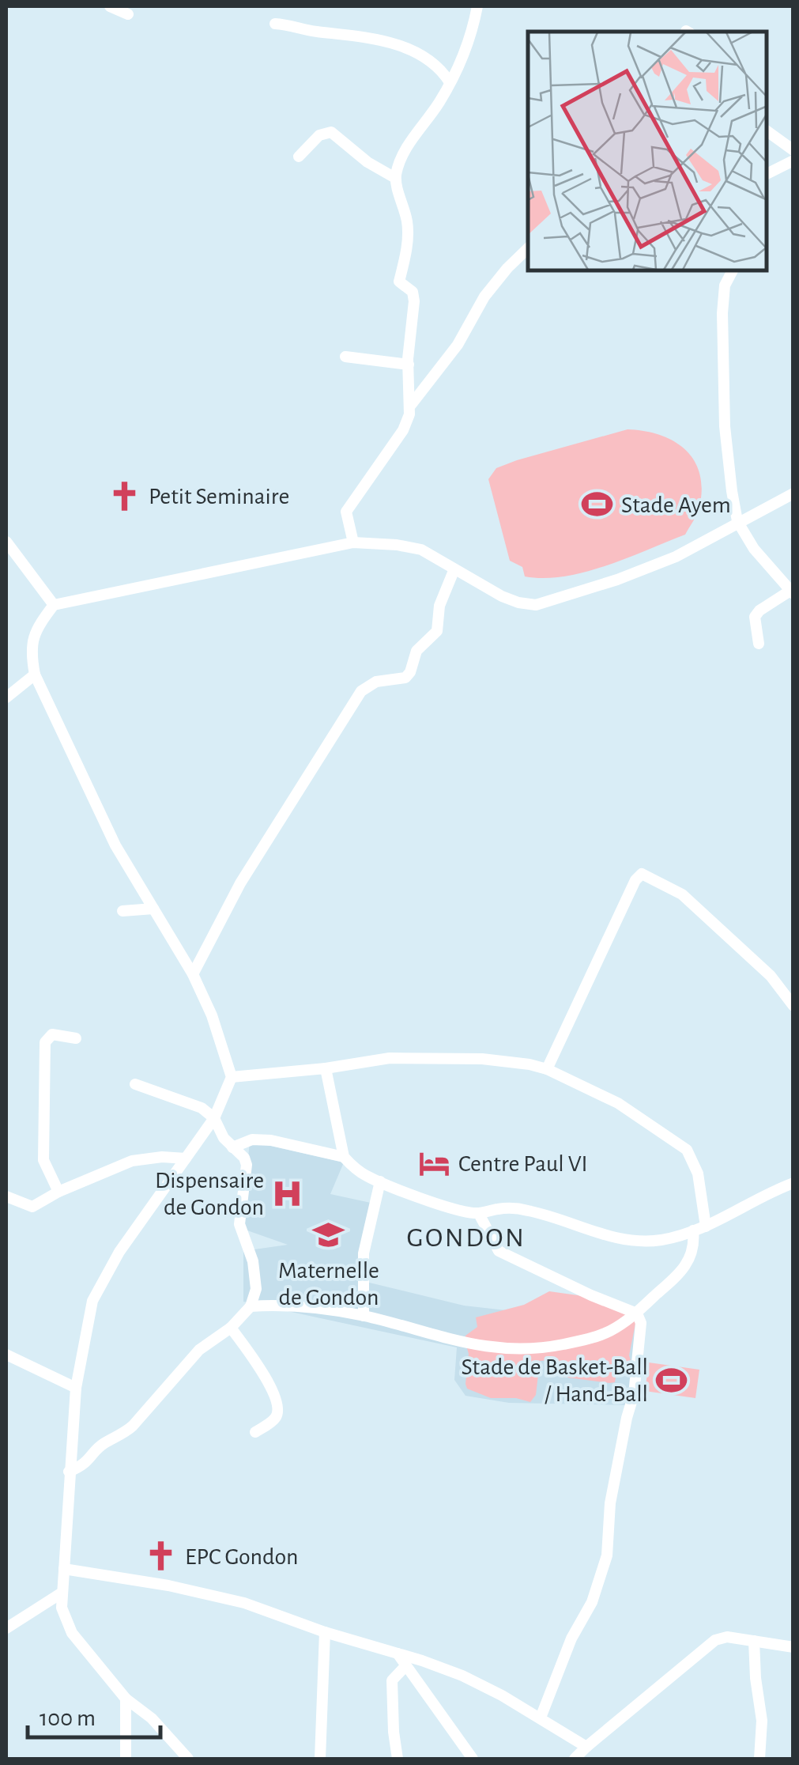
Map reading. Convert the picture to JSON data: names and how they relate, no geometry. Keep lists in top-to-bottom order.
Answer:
{
  "districts": ["GONDON"],
  "places": {
    "church": ["Petit Seminaire", "EPC Gondon"],
    "sports": ["Stade Ayem", "Stade de Basket-Ball / Hand-Ball"],
    "hotel": ["Centre Paul VI"],
    "hospital": ["Dispensaire de Gondon"],
    "school or university": ["Maternelle de Gondon"]
  },
  "scale_bar": "100 m"
}
